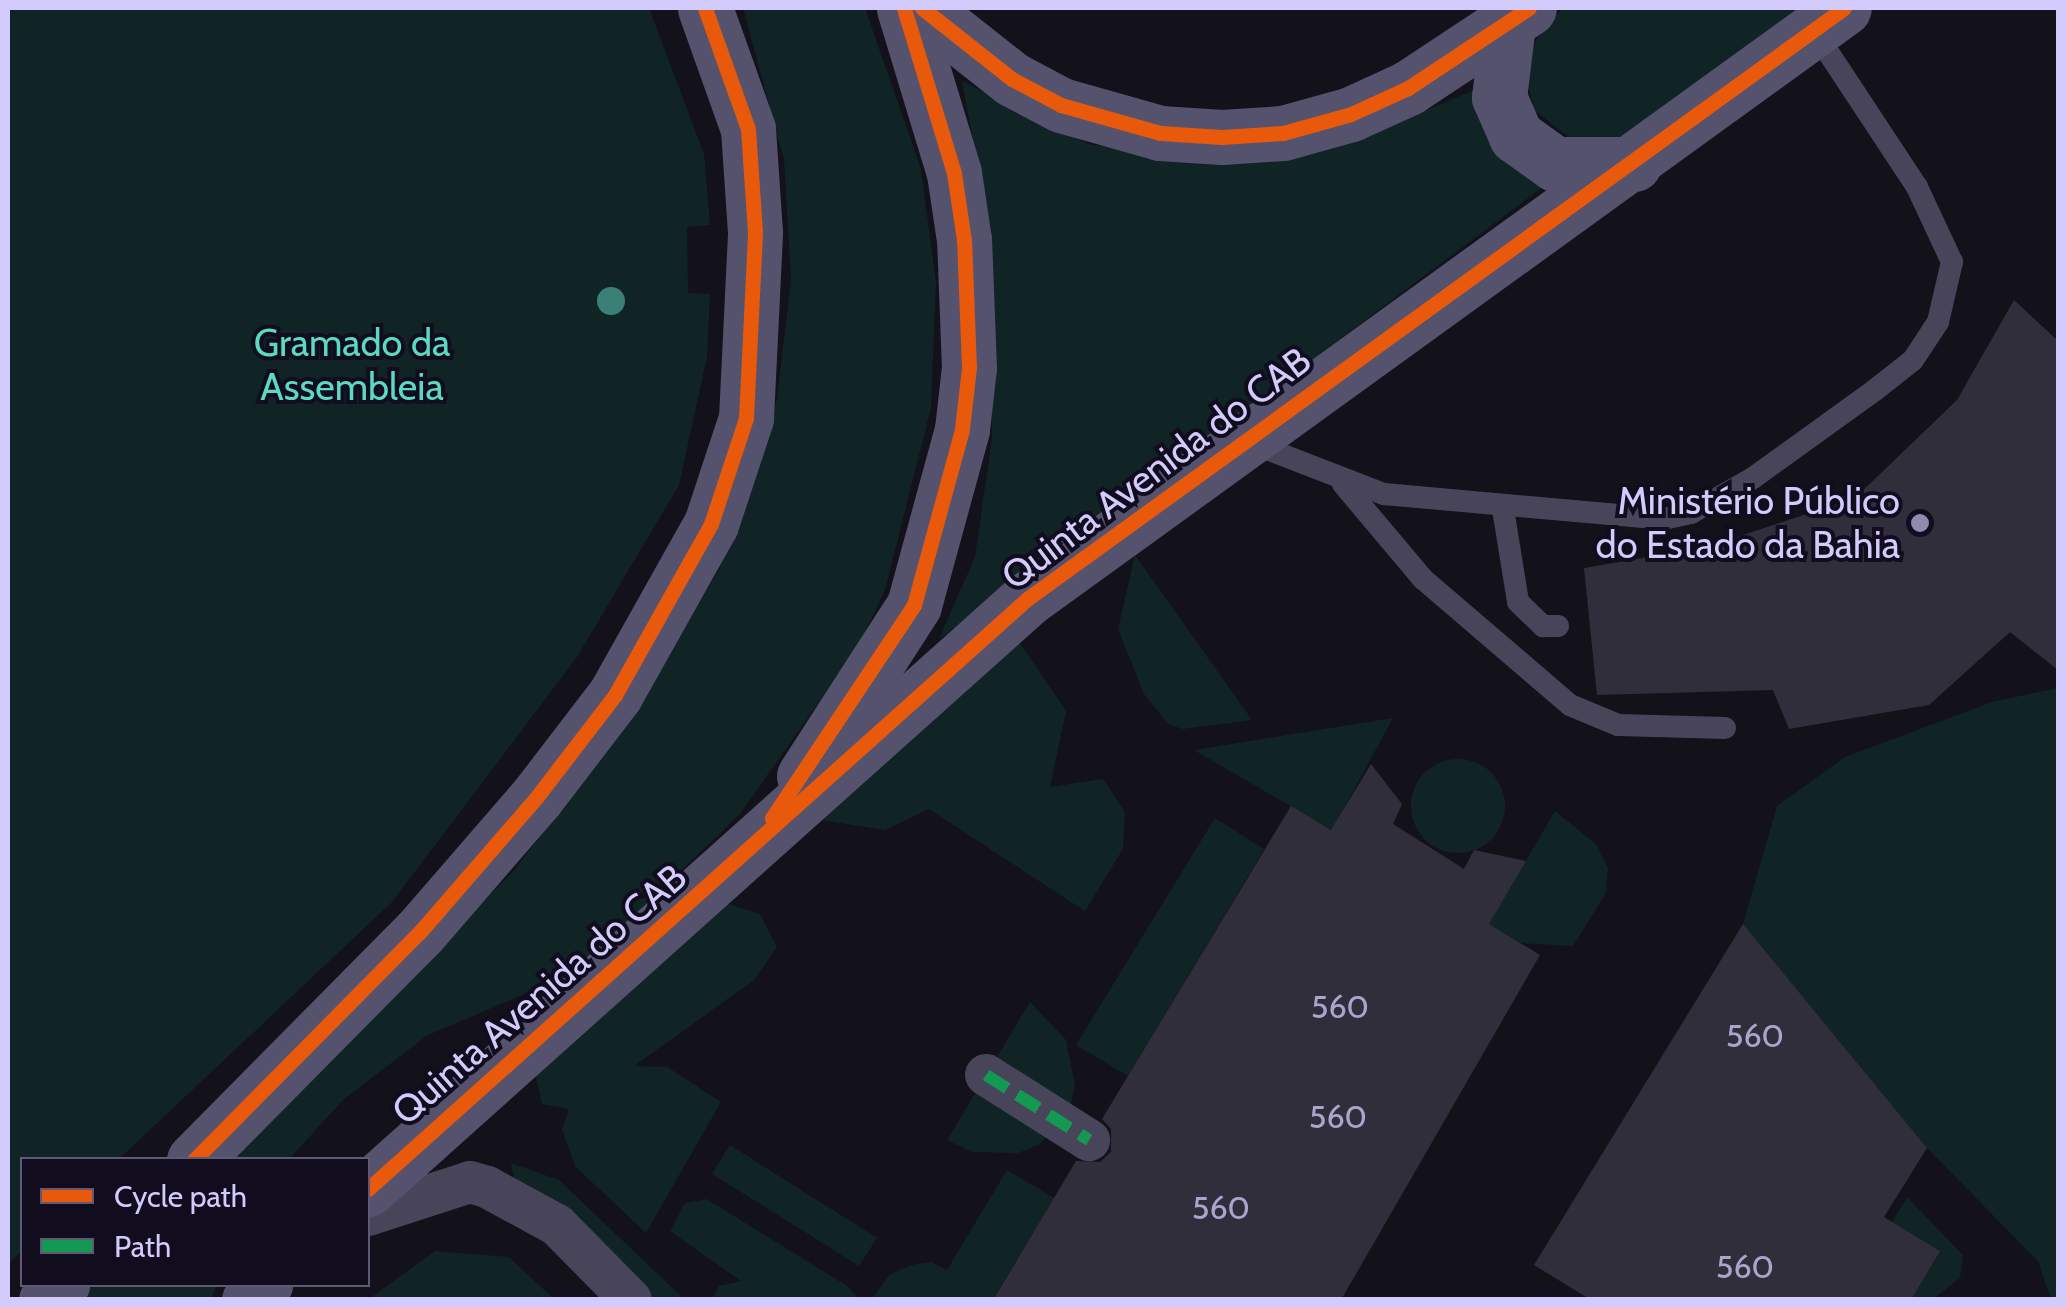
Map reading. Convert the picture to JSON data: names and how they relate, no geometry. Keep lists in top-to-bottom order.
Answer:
{
  "streets": {
    "main road": ["Quinta Avenida do CAB"]
  },
  "parks": ["Gramado da Assembleia"],
  "places": ["Ministério Público do Estado da Bahia"],
  "house_numbers": [
    "560",
    "560",
    "560",
    "560",
    "560"
  ],
  "legend": ["Cycle path", "Path"]
}
